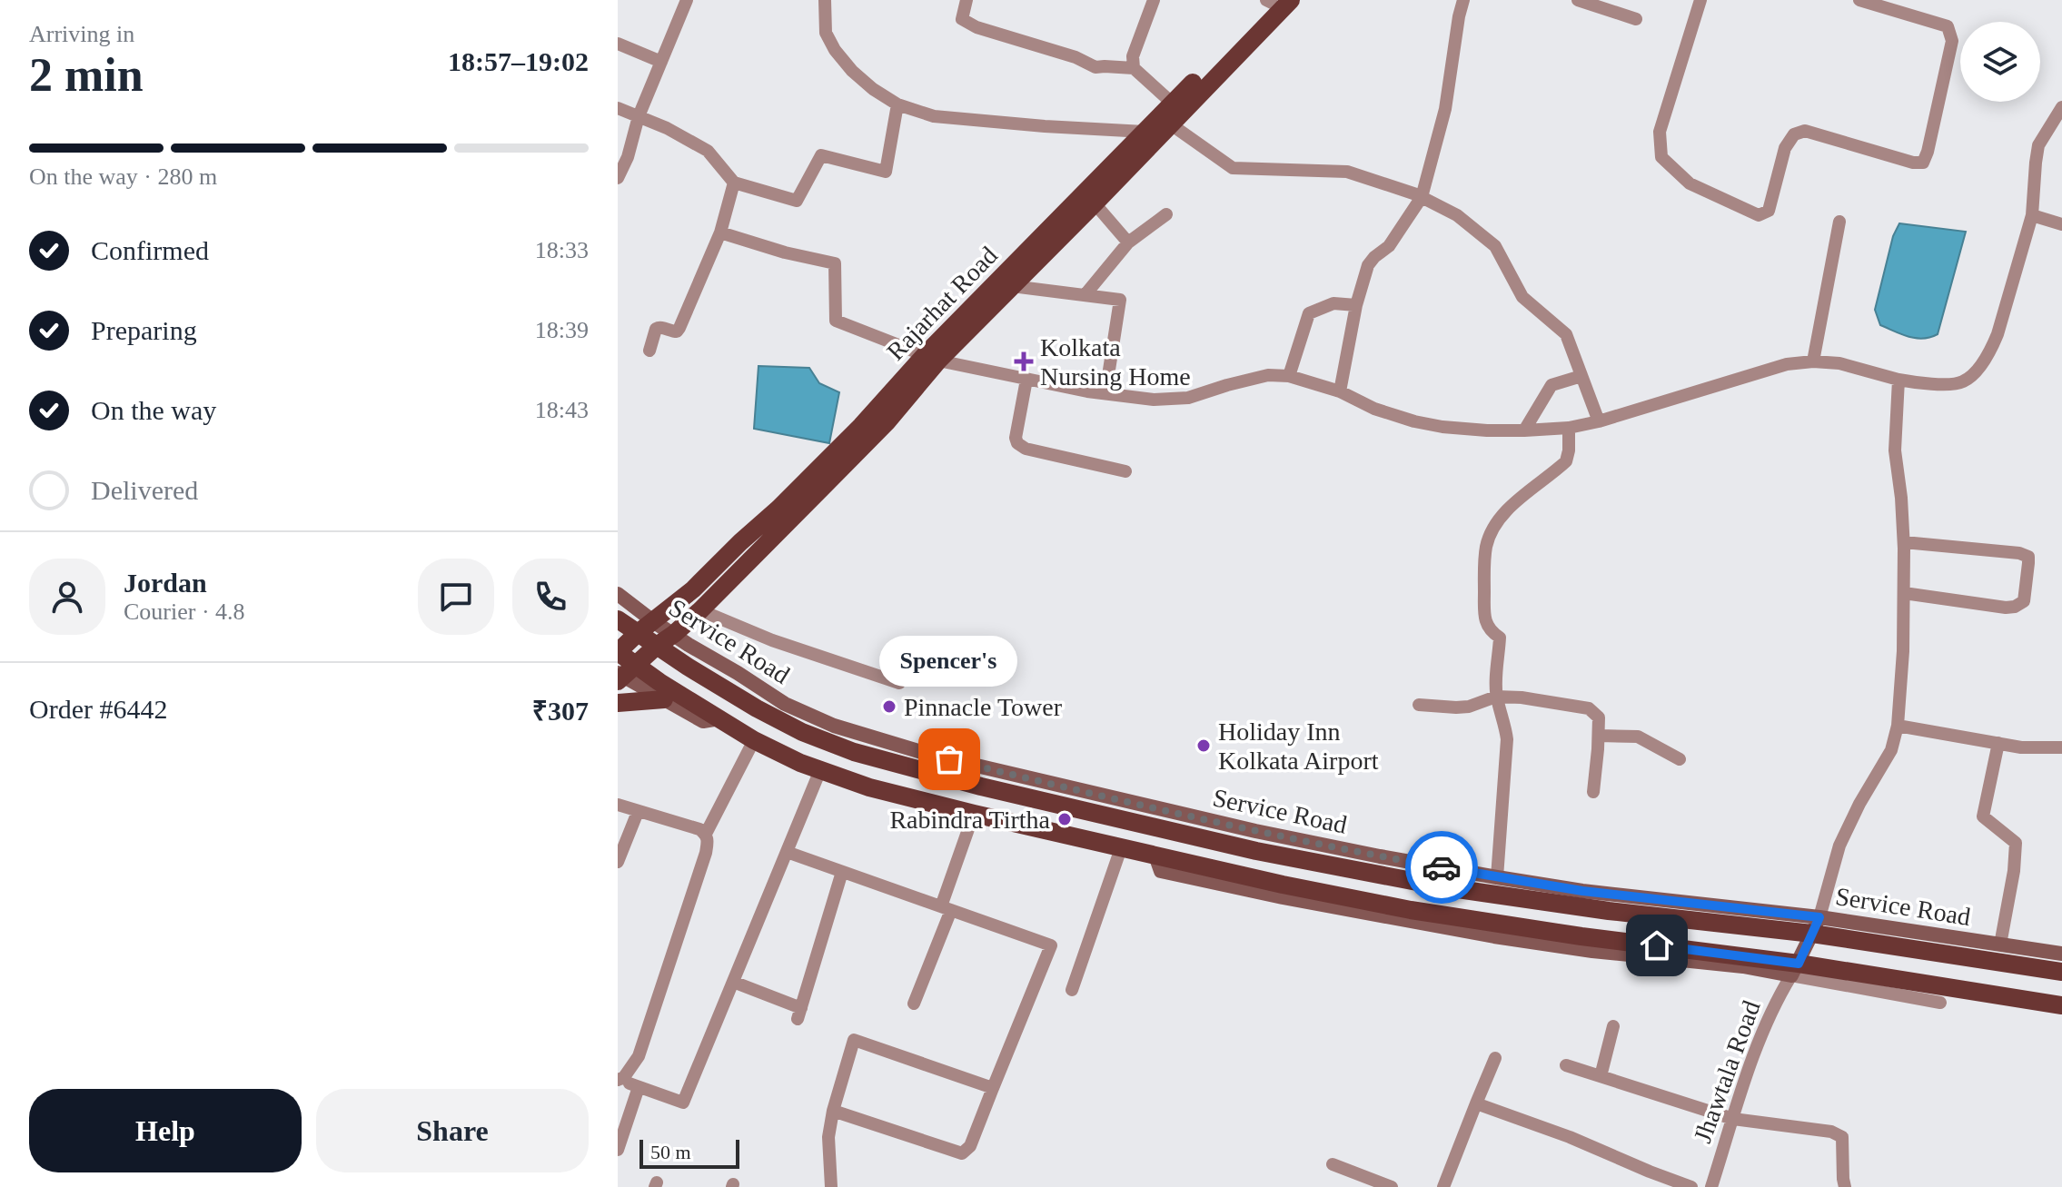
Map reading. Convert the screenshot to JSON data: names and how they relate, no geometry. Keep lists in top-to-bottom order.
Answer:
{
  "streets": {
    "main road": ["Rajarhat Road"],
    "street": ["Service Road", "Jhawtala Road"]
  },
  "crossings": [
    ["Rajarhat Road", "Service Road"]
  ],
  "places": {
    "health": ["Kolkata Nursing Home"],
    "other": [
      "Pinnacle Tower",
      "Holiday Inn Kolkata Airport",
      "Spencer's",
      "Rabindra Tirtha"
    ]
  },
  "scale_bar": "50 m",
  "page": {
    "heading": ["2 min", "Arriving in", "18:57–19:02"],
    "panel": [
      "Jordan",
      "Courier · 4.8",
      "Order #6442",
      "₹307"
    ],
    "bar": "On the way · 280 m",
    "list": [
      ["Confirmed", "18:33"],
      ["Preparing", "18:39"],
      ["On the way", "18:43"],
      "Delivered"
    ],
    "bubble": "Spencer's",
    "buttons": ["Help", "Share"],
    "scale": "50 m"
  }
}
